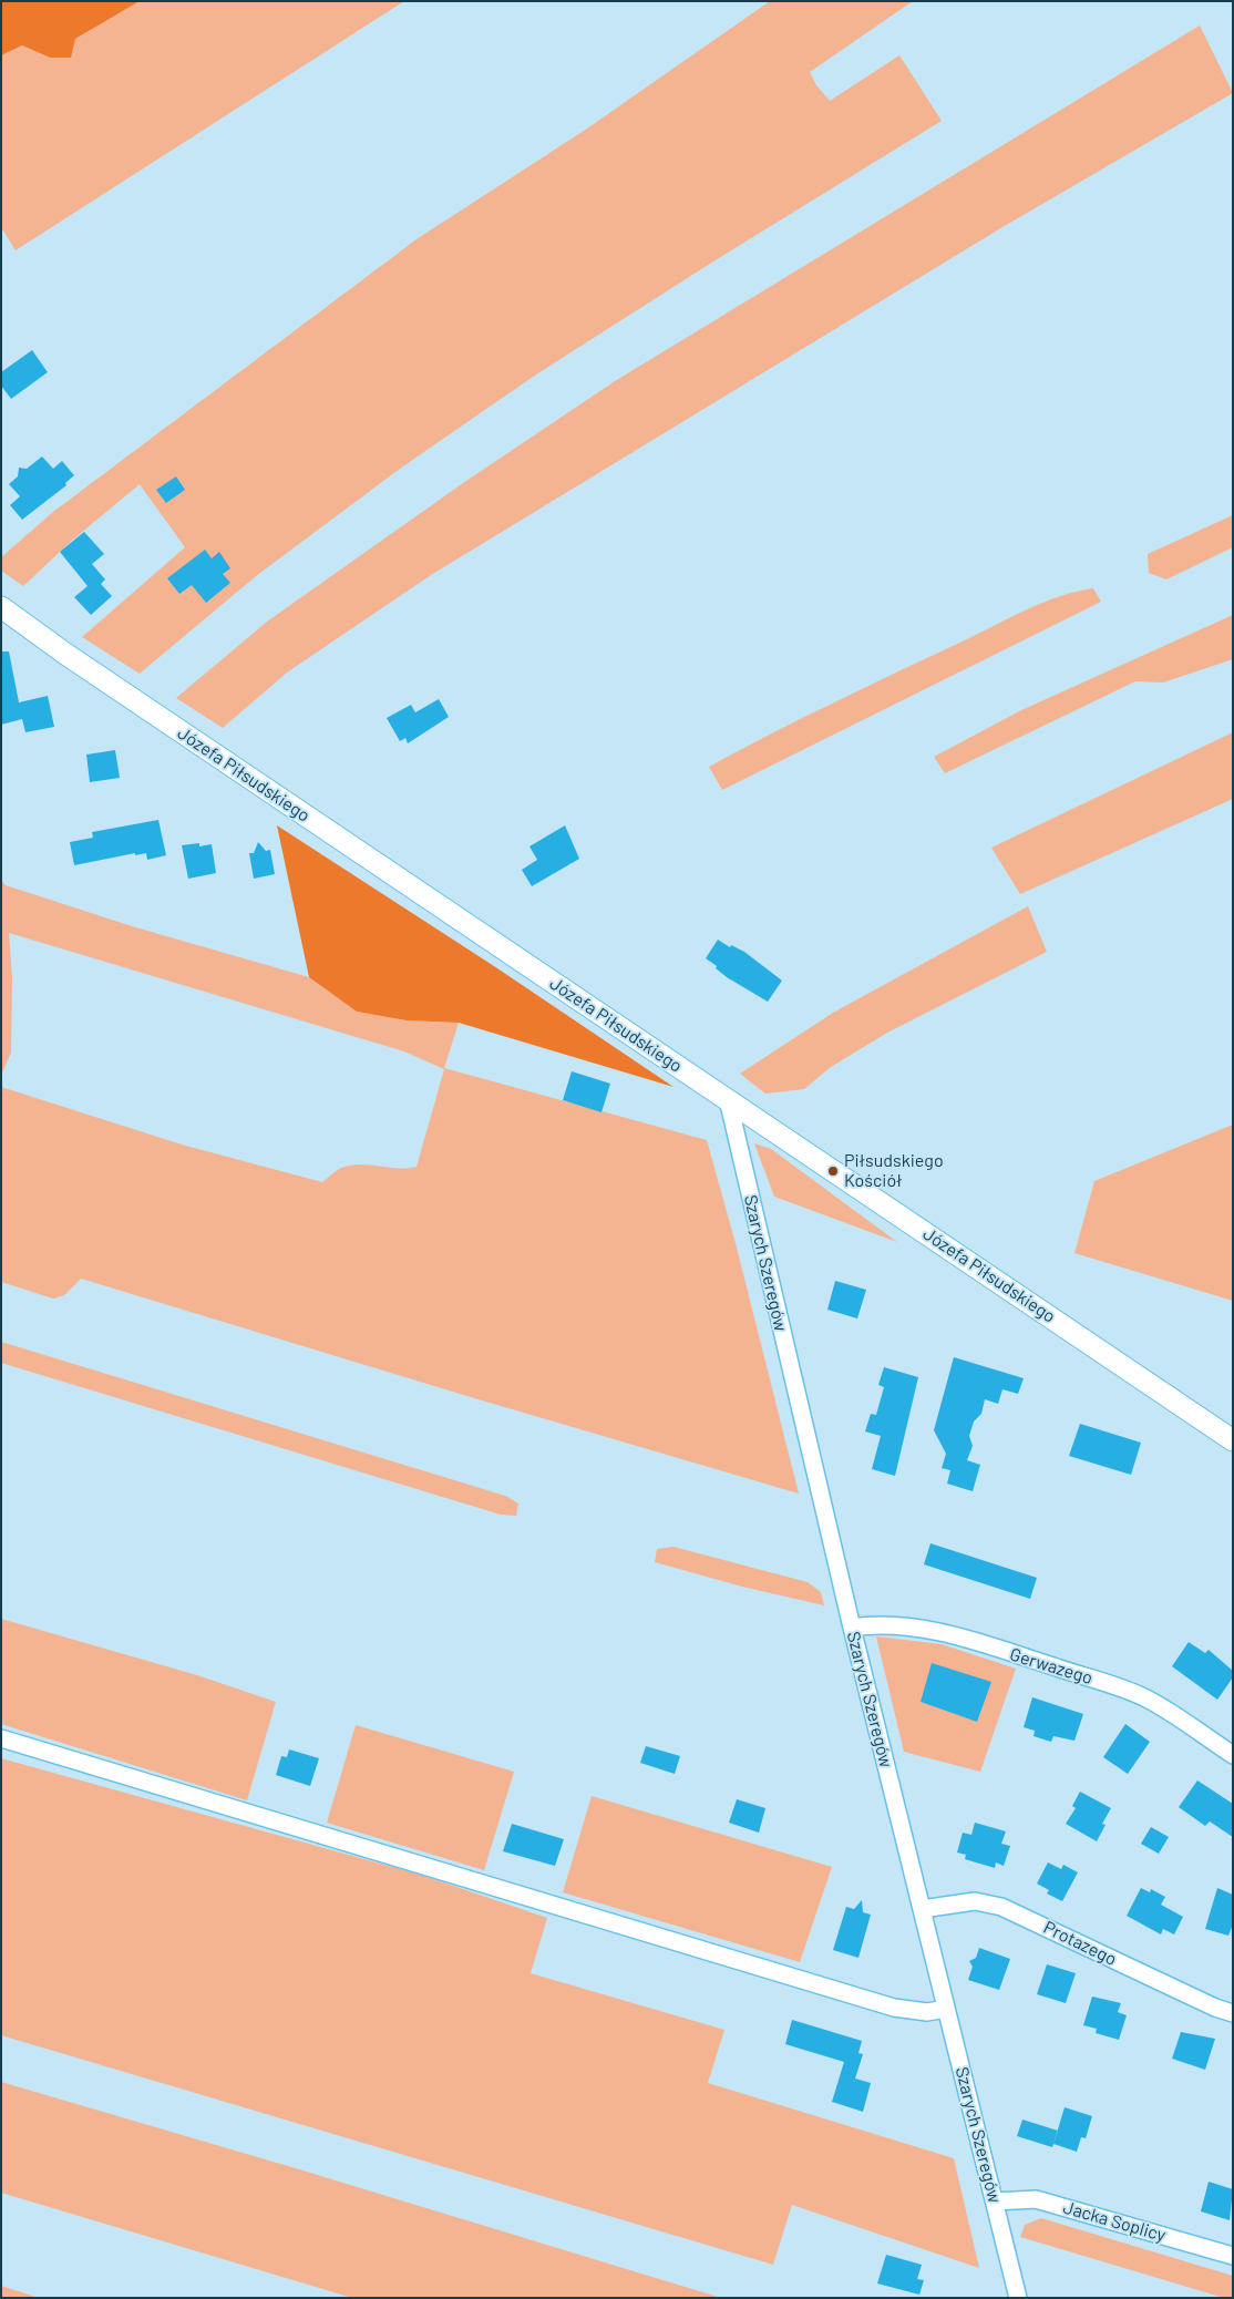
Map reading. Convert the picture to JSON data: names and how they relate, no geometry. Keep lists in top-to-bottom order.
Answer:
{
  "streets": {
    "street": [
      "Józefa Piłsudskiego",
      "Szarych Szeregów",
      "Gerwazego",
      "Protazego",
      "Jacka Soplicy"
    ]
  },
  "crossings": [
    ["Józefa Piłsudskiego", "Szarych Szeregów"],
    ["Szarych Szeregów", "Gerwazego"],
    ["Szarych Szeregów", "Protazego"],
    ["Szarych Szeregów", "Jacka Soplicy"]
  ],
  "places": ["Piłsudskiego Kościół"]
}
